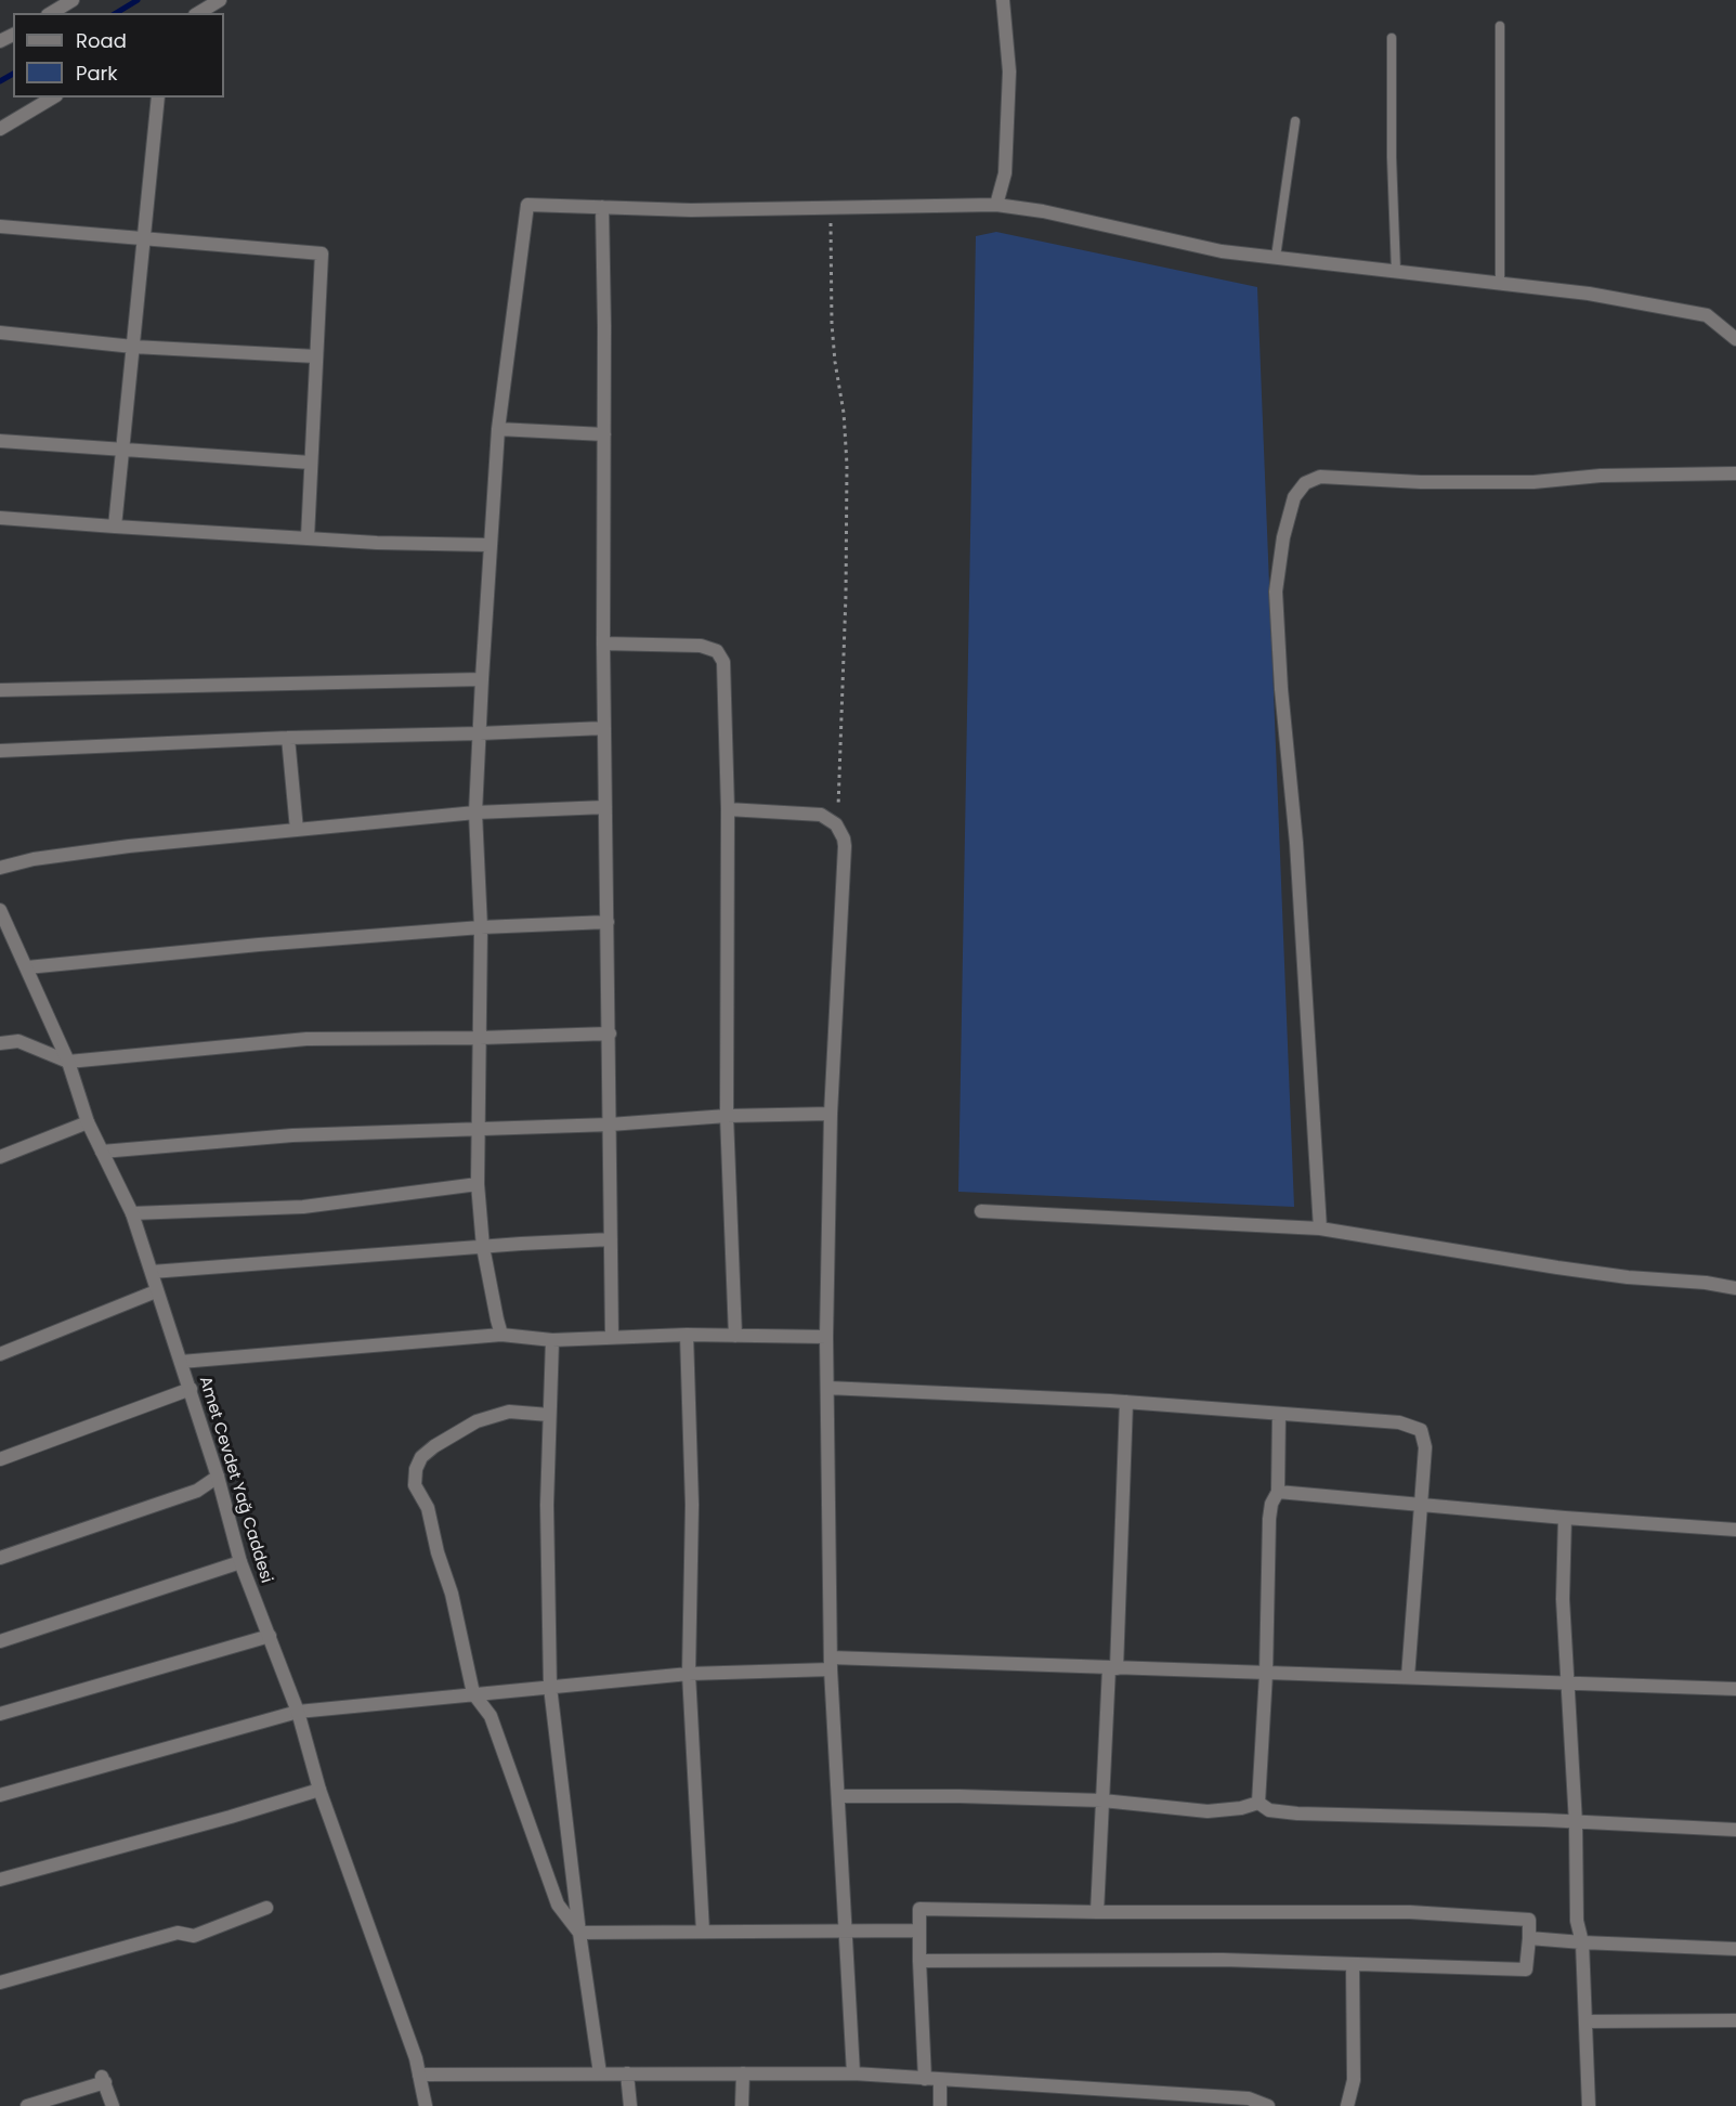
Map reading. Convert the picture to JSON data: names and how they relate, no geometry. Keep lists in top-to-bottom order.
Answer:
{
  "streets": {
    "street": ["Amet Cevdet Yağ Caddesi"]
  },
  "legend": ["Road", "Park"]
}
